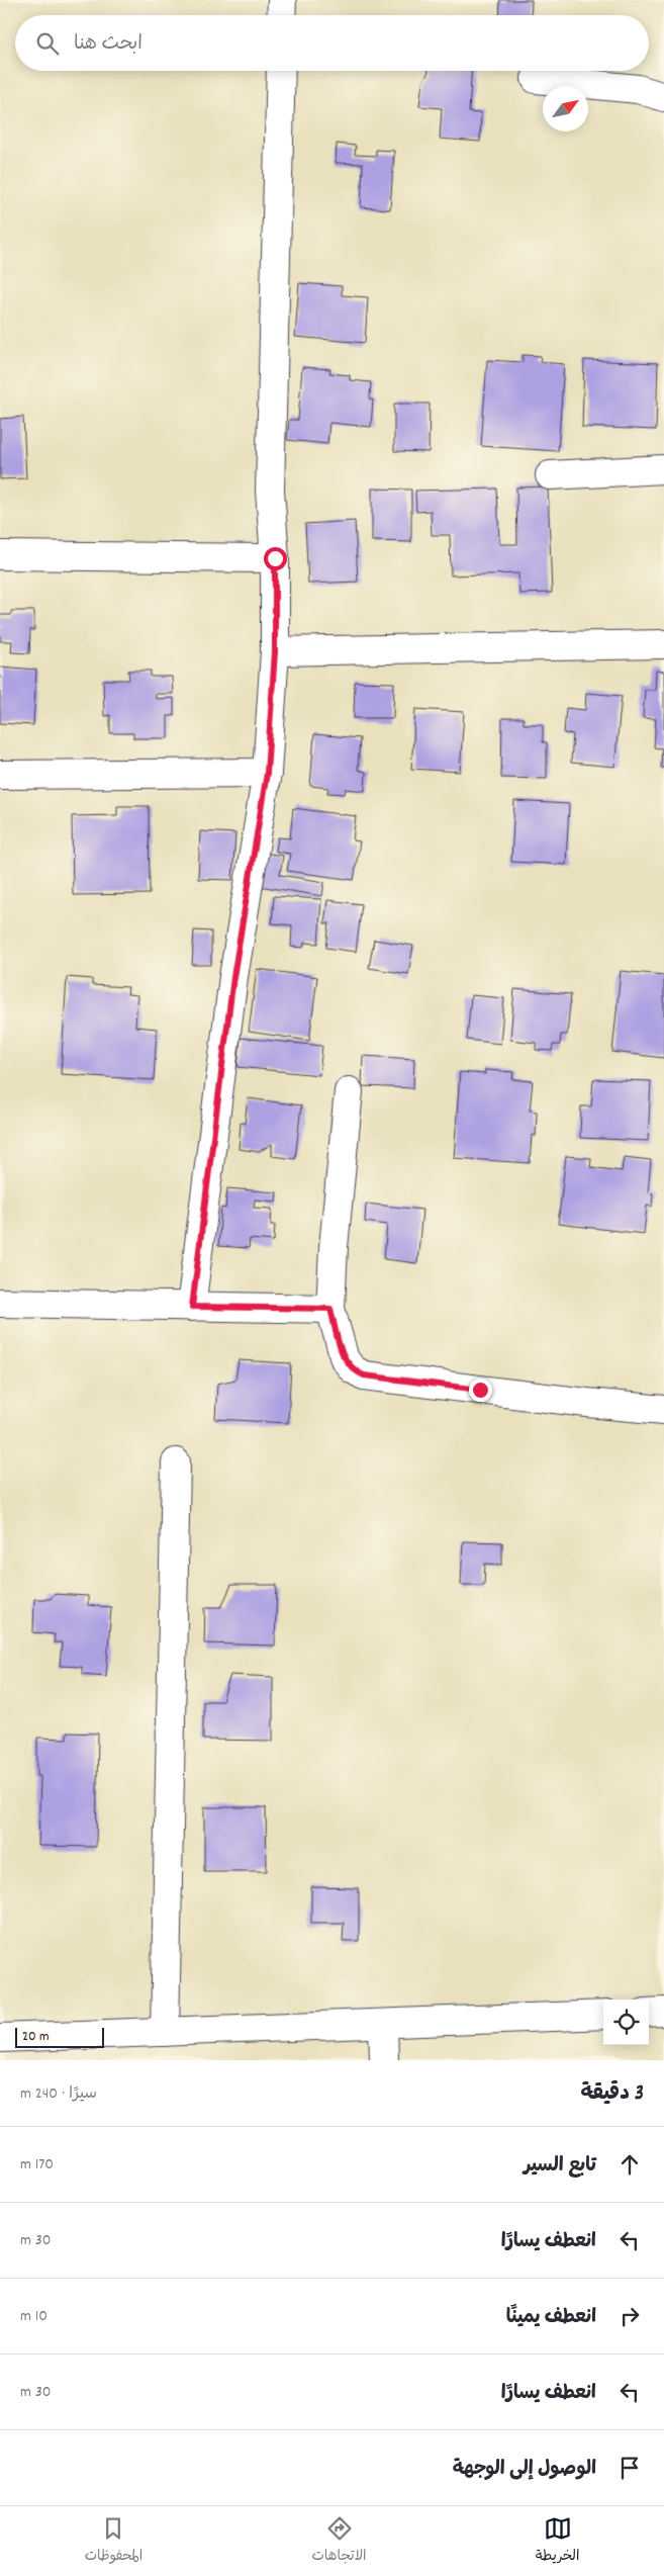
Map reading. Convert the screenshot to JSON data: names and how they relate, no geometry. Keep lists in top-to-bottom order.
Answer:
{
  "scale_bar": "20 m",
  "north": "top right",
  "page": {
    "search": "ابحث هنا",
    "scale": "20 m",
    "heading": ["3 دقيقة", "سيرًا · 240 m"],
    "list": [
      ["تابع السير", "170 m"],
      ["انعطف يسارًا", "30 m"],
      ["انعطف يمينًا", "10 m"],
      ["انعطف يسارًا", "30 m"],
      "الوصول إلى الوجهة"
    ],
    "nav": ["الخريطة", "الاتجاهات", "المحفوظات"]
  }
}
